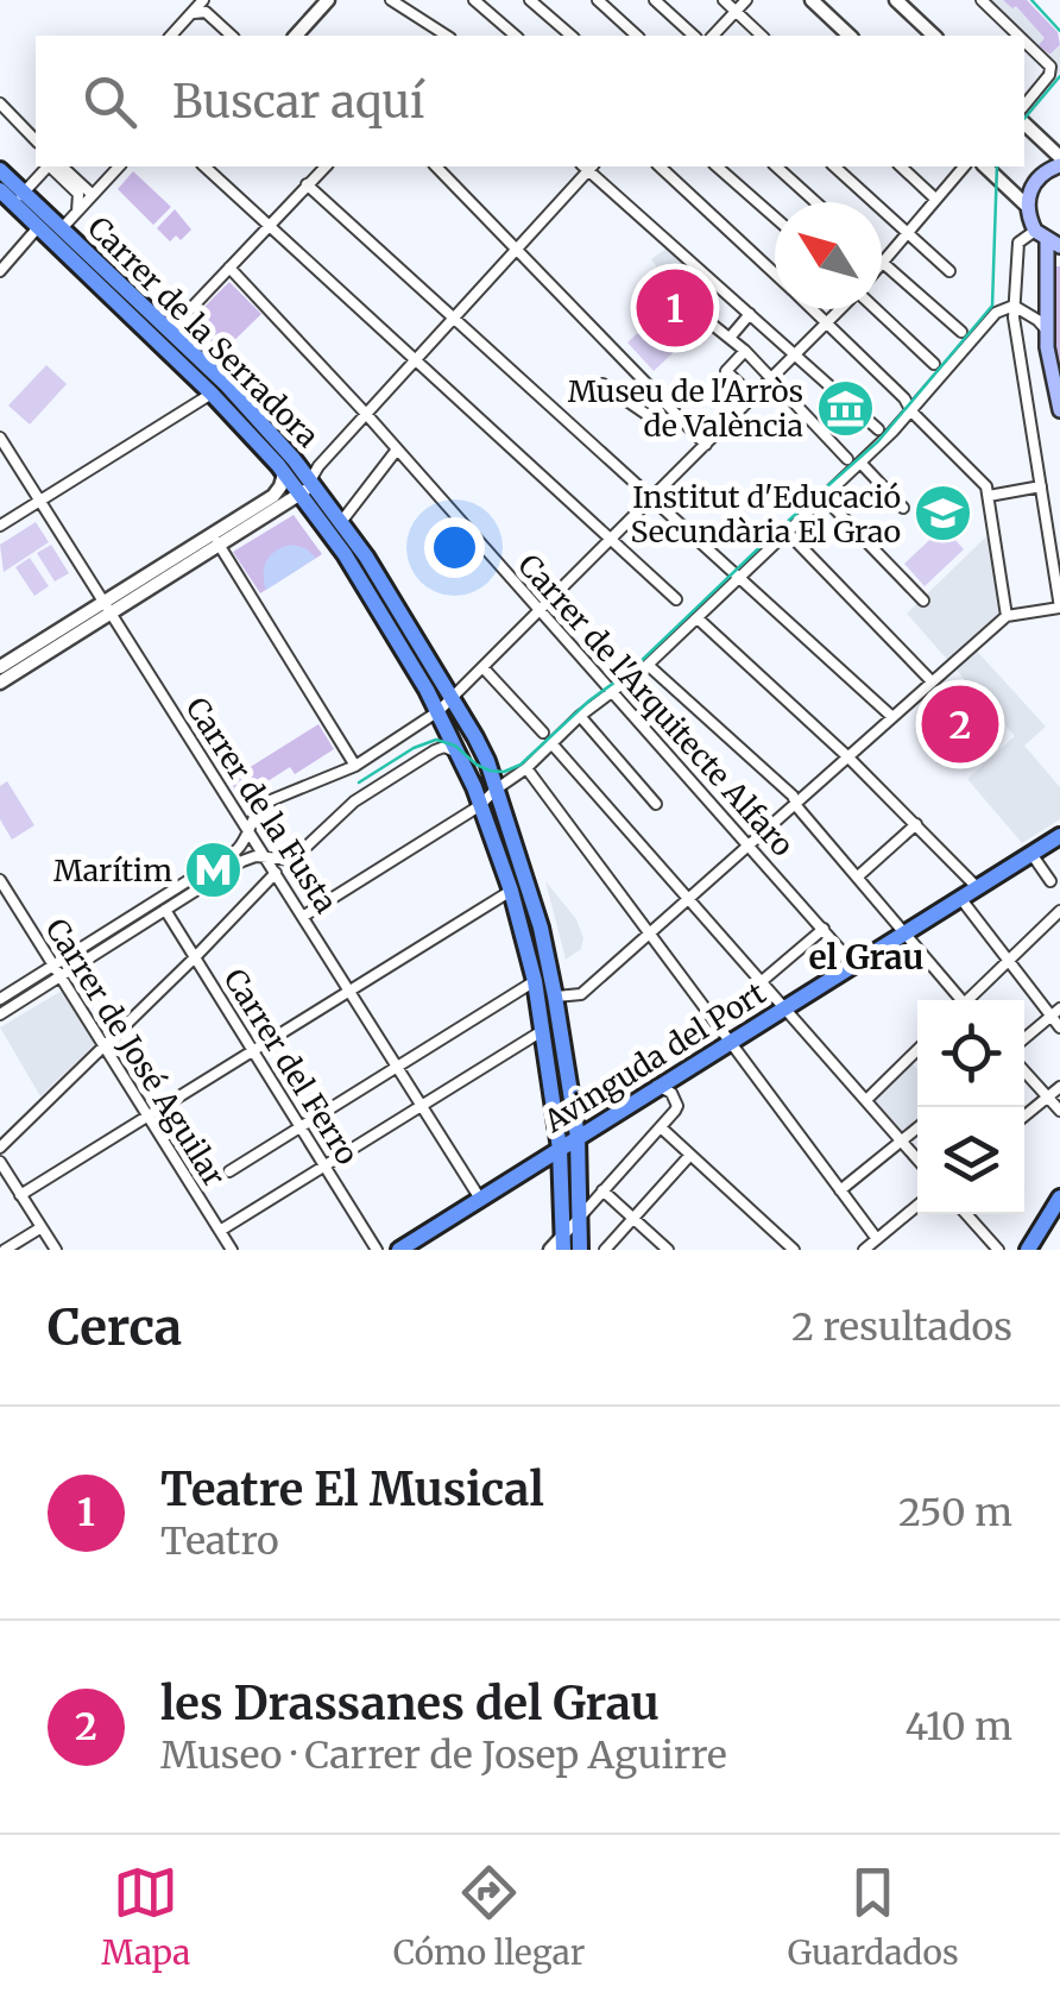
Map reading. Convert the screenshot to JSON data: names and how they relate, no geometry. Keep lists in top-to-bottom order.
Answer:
{
  "streets": {
    "main road": ["Carrer de la Serradora", "Avinguda del Port"],
    "street": [
      "Carrer de l'Arquitecte Alfaro",
      "Carrer de la Fusta",
      "Carrer de José Aguilar",
      "Carrer del Ferro"
    ]
  },
  "crossings": [
    ["Carrer de la Serradora", "Avinguda del Port"],
    ["Carrer de l'Arquitecte Alfaro", "Avinguda del Port"],
    ["Carrer de la Fusta", "Avinguda del Port"]
  ],
  "districts": ["el Grau"],
  "places": {
    "museum": ["Museu de l'Arròs de València"],
    "school or university": ["Institut d'Educació Secundària El Grao"],
    "metro station": ["Marítim"]
  },
  "north": "top left",
  "page": {
    "search": "Buscar aquí",
    "pins": ["1", "2"],
    "heading": ["Cerca", "2 resultados"],
    "list": [
      {
        "mark": "1",
        "name": "Teatre El Musical",
        "note": "Teatro",
        "value": "250 m"
      },
      {
        "mark": "2",
        "name": "les Drassanes del Grau",
        "note": "Museo · Carrer de Josep Aguirre",
        "value": "410 m"
      }
    ],
    "nav": ["Mapa", "Cómo llegar", "Guardados"]
  }
}
